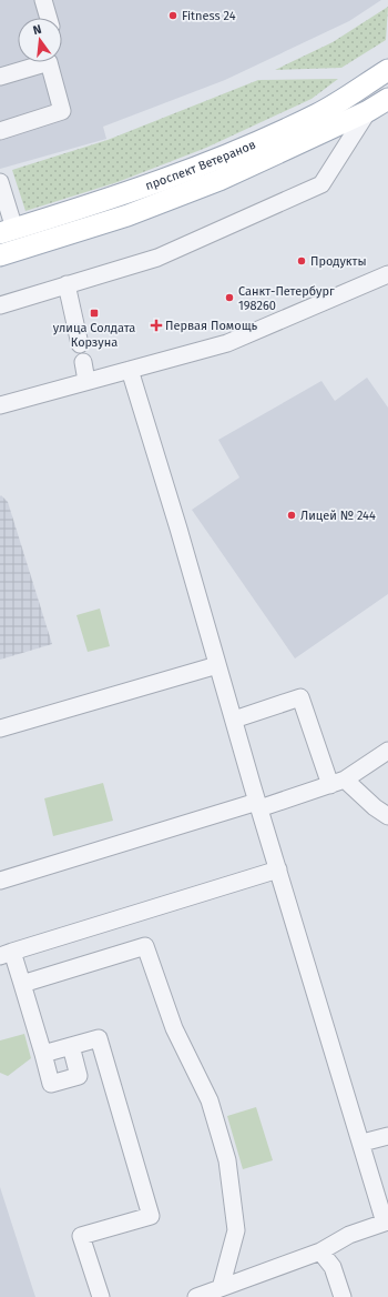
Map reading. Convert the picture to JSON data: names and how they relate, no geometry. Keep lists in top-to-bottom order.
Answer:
{
  "streets": {
    "main road": ["проспект Ветеранов"]
  },
  "places": {
    "other": [
      "Fitness 24",
      "Продукты",
      "Санкт-Петербург 198260",
      "Лицей № 244"
    ],
    "transit": ["улица Солдата Корзуна"],
    "health": ["Первая Помощь"]
  },
  "north": "top"
}
